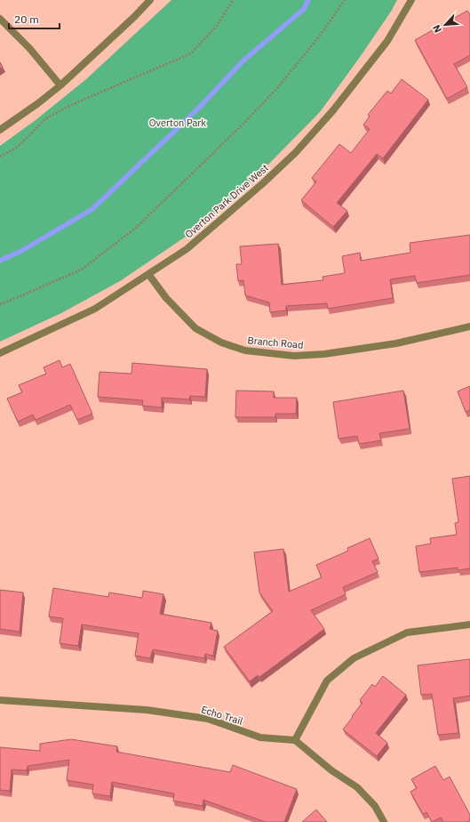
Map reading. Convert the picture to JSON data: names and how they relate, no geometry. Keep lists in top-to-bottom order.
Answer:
{
  "streets": {
    "street": ["Overton Park Drive West", "Branch Road", "Echo Trail"]
  },
  "crossings": [
    ["Overton Park Drive West", "Branch Road"]
  ],
  "parks": ["Overton Park"],
  "scale_bar": "20 m",
  "north": "bottom left"
}
